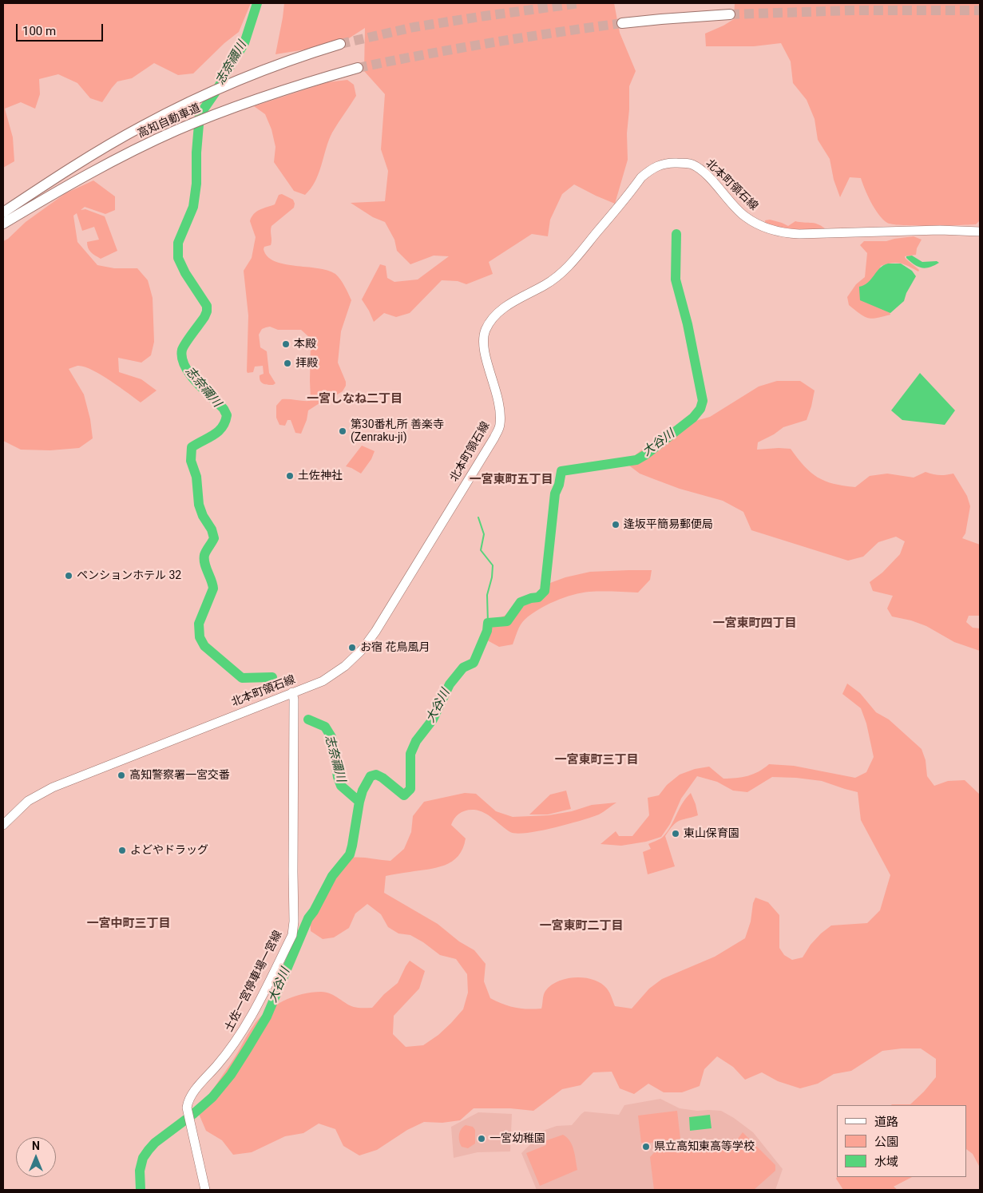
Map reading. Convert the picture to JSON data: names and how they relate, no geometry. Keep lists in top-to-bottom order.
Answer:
{
  "streets": {
    "highway": ["高知自動車道"],
    "main road": ["北本町領石線", "土佐一宮停車場一宮線"]
  },
  "crossings": [
    ["北本町領石線", "土佐一宮停車場一宮線"]
  ],
  "districts": [
    "一宮しなね二丁目",
    "一宮東町五丁目",
    "一宮東町四丁目",
    "一宮東町三丁目",
    "一宮中町三丁目",
    "一宮東町二丁目"
  ],
  "water": ["志奈禰川", "大谷川"],
  "places": [
    "本殿",
    "拝殿",
    "第30番札所 善楽寺 (Zenraku-ji)",
    "土佐神社",
    "逢坂平簡易郵便局",
    "ペンションホテル 32",
    "お宿 花鳥風月",
    "高知警察署一宮交番",
    "東山保育園",
    "よどやドラッグ",
    "一宮幼稚園",
    "県立高知東高等学校"
  ],
  "legend": ["道路", "公園", "水域"],
  "scale_bar": "100 m",
  "north": "top"
}
